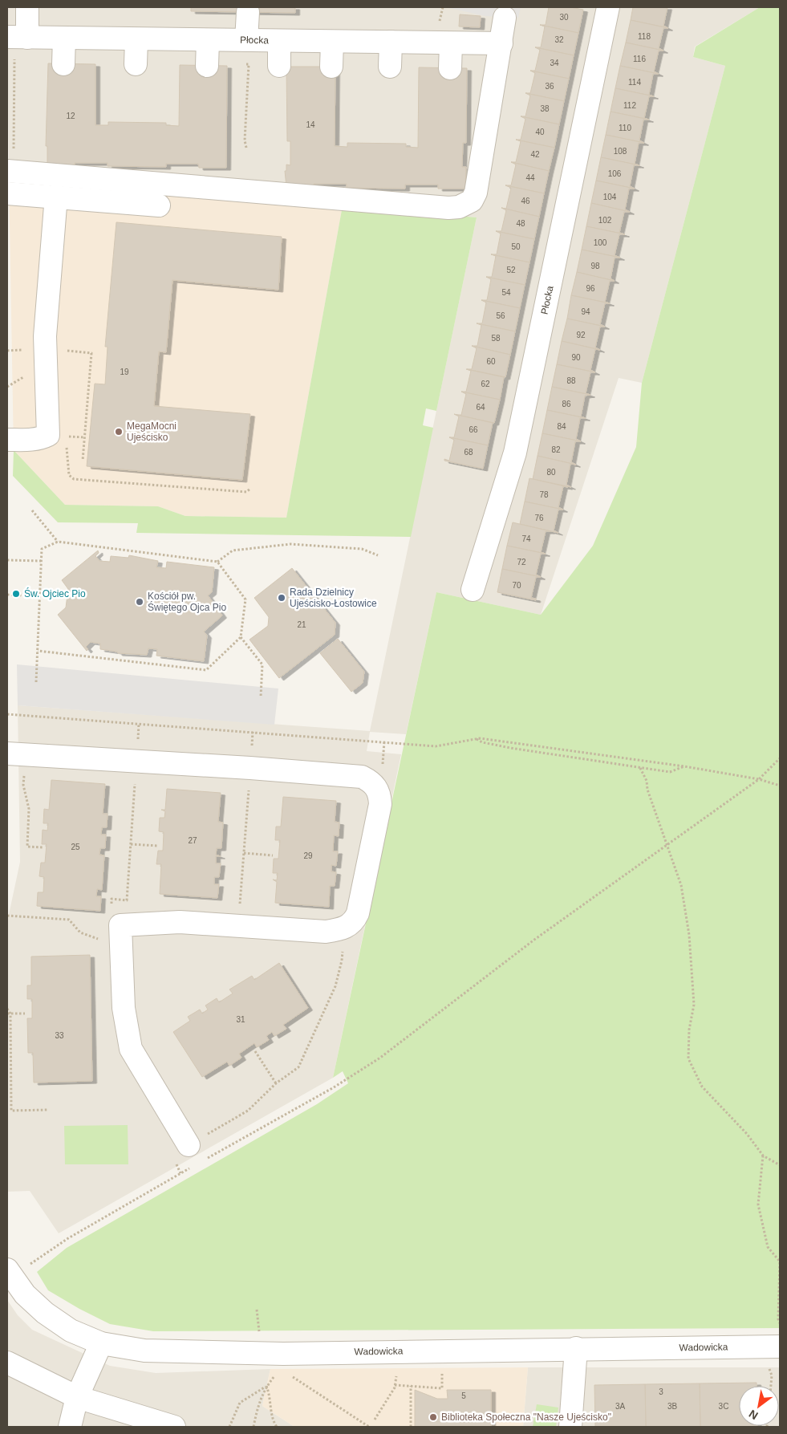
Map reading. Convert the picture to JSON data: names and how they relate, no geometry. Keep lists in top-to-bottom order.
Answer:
{
  "streets": {
    "street": ["Płocka", "Wadowicka"]
  },
  "places": [
    "MegaMocni Ujeścisko",
    "Św. Ojciec Pio",
    "Rada Dzielnicy Ujeścisko-Łostowice",
    "Kościół pw. Świętego Ojca Pio",
    "Biblioteka Społeczna \"Nasze Ujeścisko\""
  ],
  "house_numbers": [
    "30",
    "118",
    "32",
    "116",
    "34",
    "114",
    "36",
    "112",
    "38",
    "12",
    "14",
    "110",
    "40",
    "108",
    "42",
    "106",
    "44",
    "104",
    "46",
    "102",
    "48",
    "100",
    "50",
    "98",
    "52",
    "96",
    "54",
    "94",
    "56",
    "92",
    "58",
    "90",
    "60",
    "19",
    "88",
    "62",
    "86",
    "64",
    "84",
    "66",
    "82",
    "68",
    "80",
    "78",
    "76",
    "74",
    "72",
    "70",
    "21",
    "27",
    "25",
    "29",
    "31",
    "33",
    "3",
    "5",
    "3A",
    "3B",
    "3C"
  ],
  "north": "bottom left"
}
